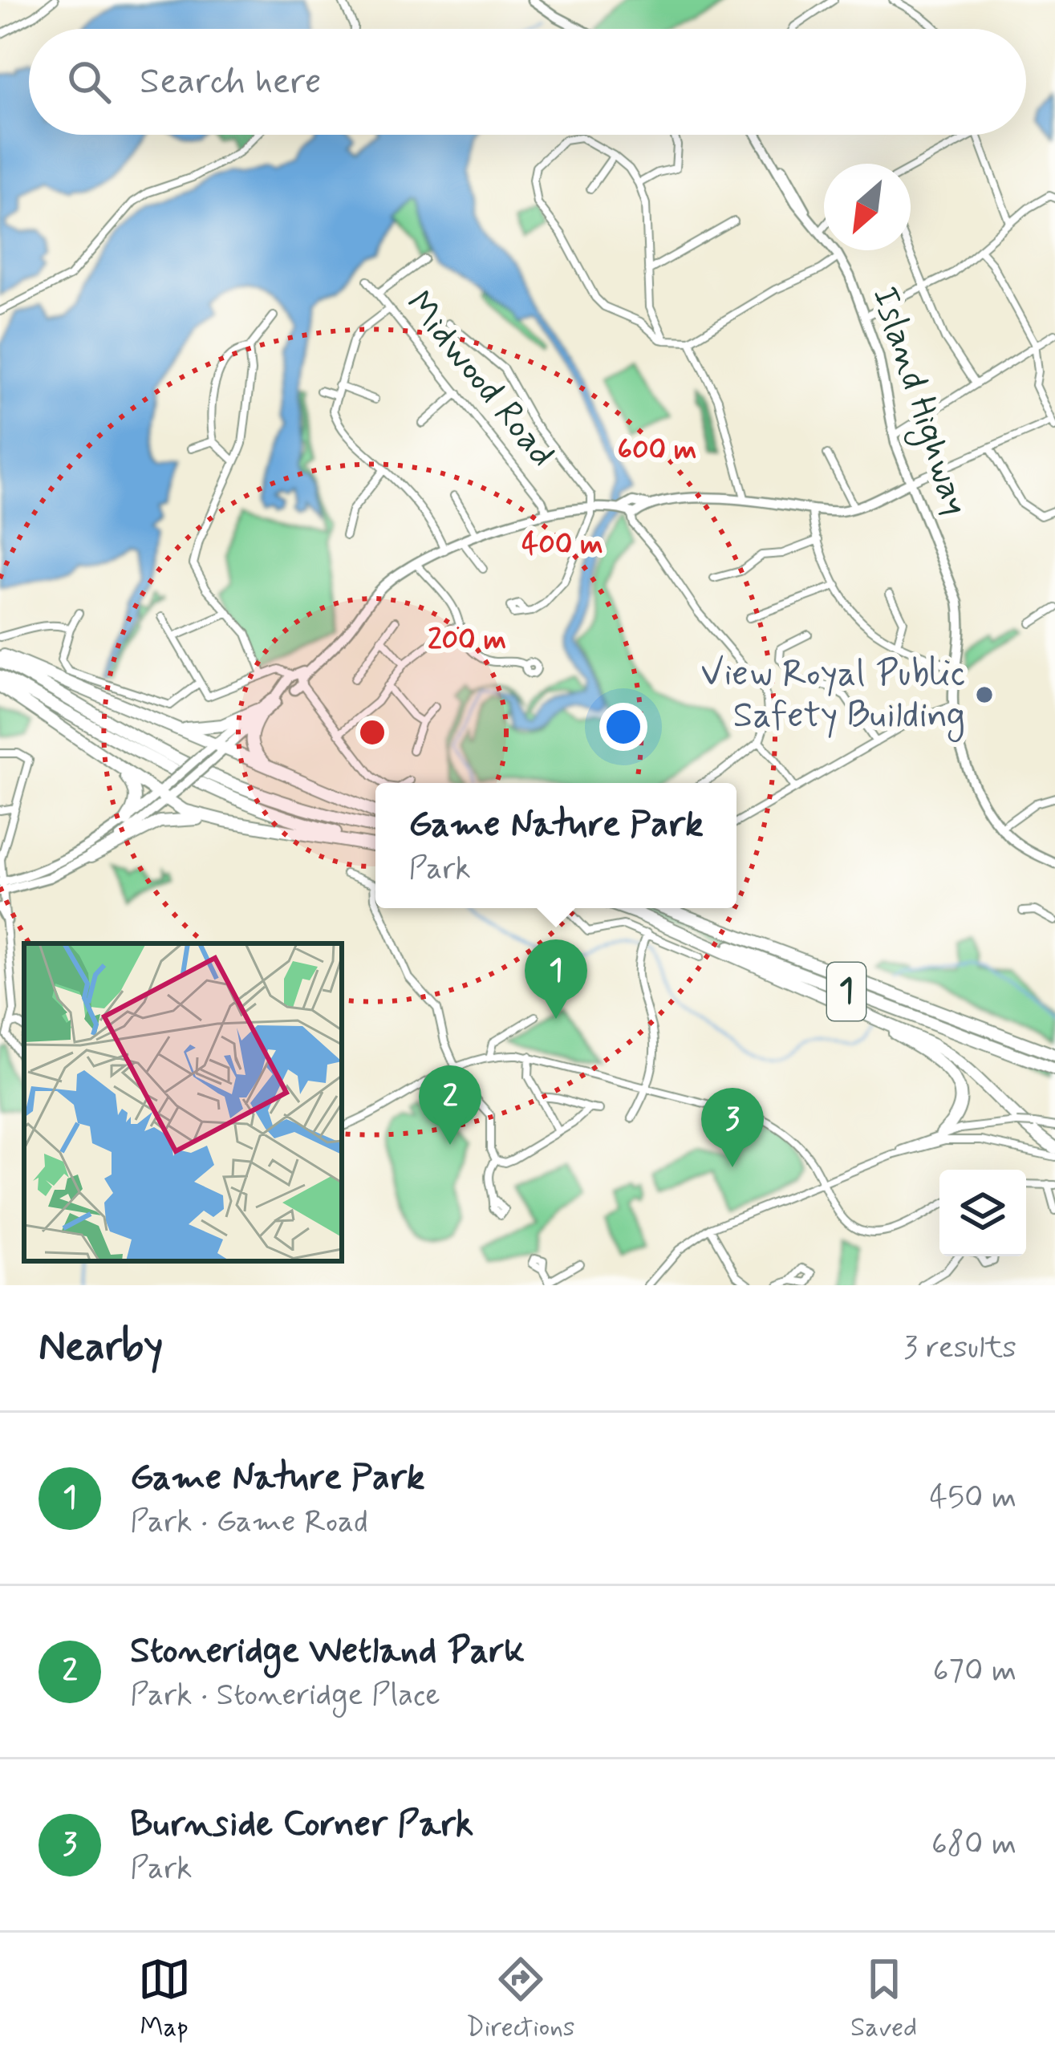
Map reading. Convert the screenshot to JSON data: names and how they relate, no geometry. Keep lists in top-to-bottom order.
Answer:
{
  "streets": {
    "highway": ["1"],
    "main road": ["Island Highway"],
    "street": ["Midwood Road"]
  },
  "places": ["View Royal Public Safety Building"],
  "north": "bottom left",
  "page": {
    "search": "Search here",
    "popup": ["Game Nature Park", "Park"],
    "pins": ["1", "2", "3"],
    "heading": ["Nearby", "3 results"],
    "list": [
      {
        "mark": "1",
        "name": "Game Nature Park",
        "note": "Park · Game Road",
        "value": "450 m"
      },
      {
        "mark": "2",
        "name": "Stoneridge Wetland Park",
        "note": "Park · Stoneridge Place",
        "value": "670 m"
      },
      {
        "mark": "3",
        "name": "Burnside Corner Park",
        "note": "Park",
        "value": "680 m"
      }
    ],
    "nav": ["Map", "Directions", "Saved"]
  },
  "rings": ["600 m", "400 m", "200 m"]
}
